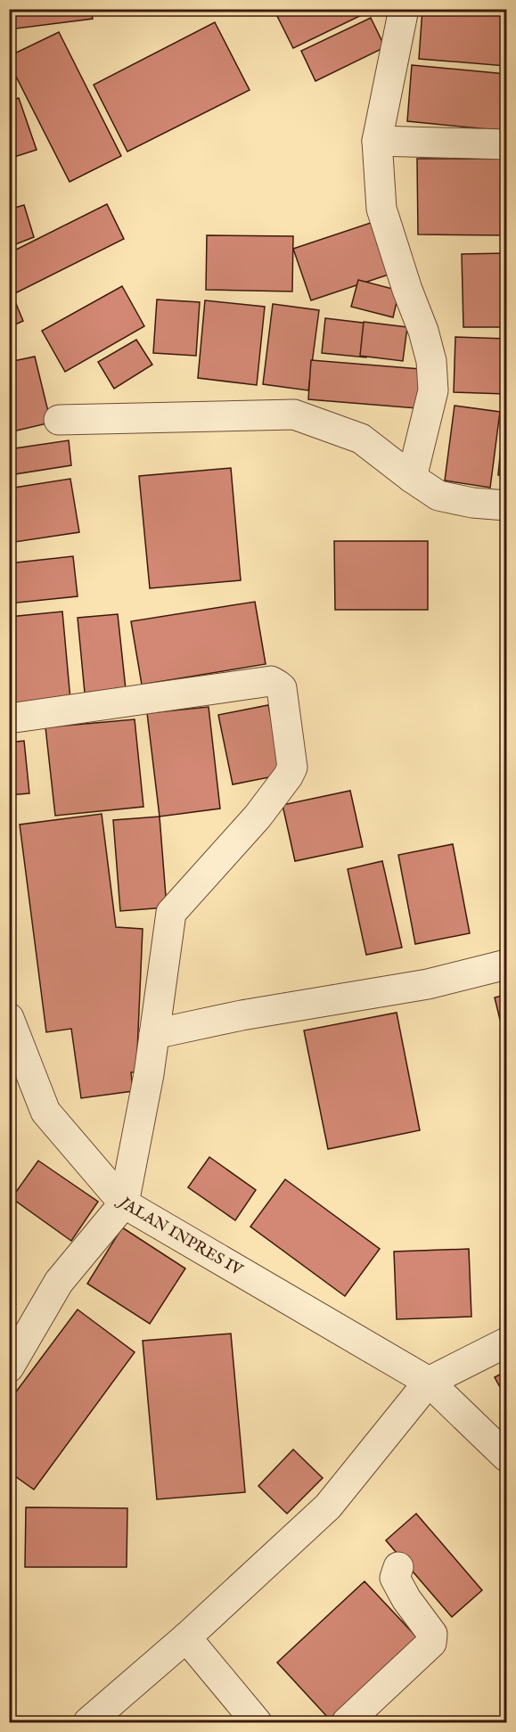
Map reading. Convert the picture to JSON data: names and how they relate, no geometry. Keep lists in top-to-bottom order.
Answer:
{
  "streets": {
    "street": ["JALAN INPRES IV"]
  }
}
